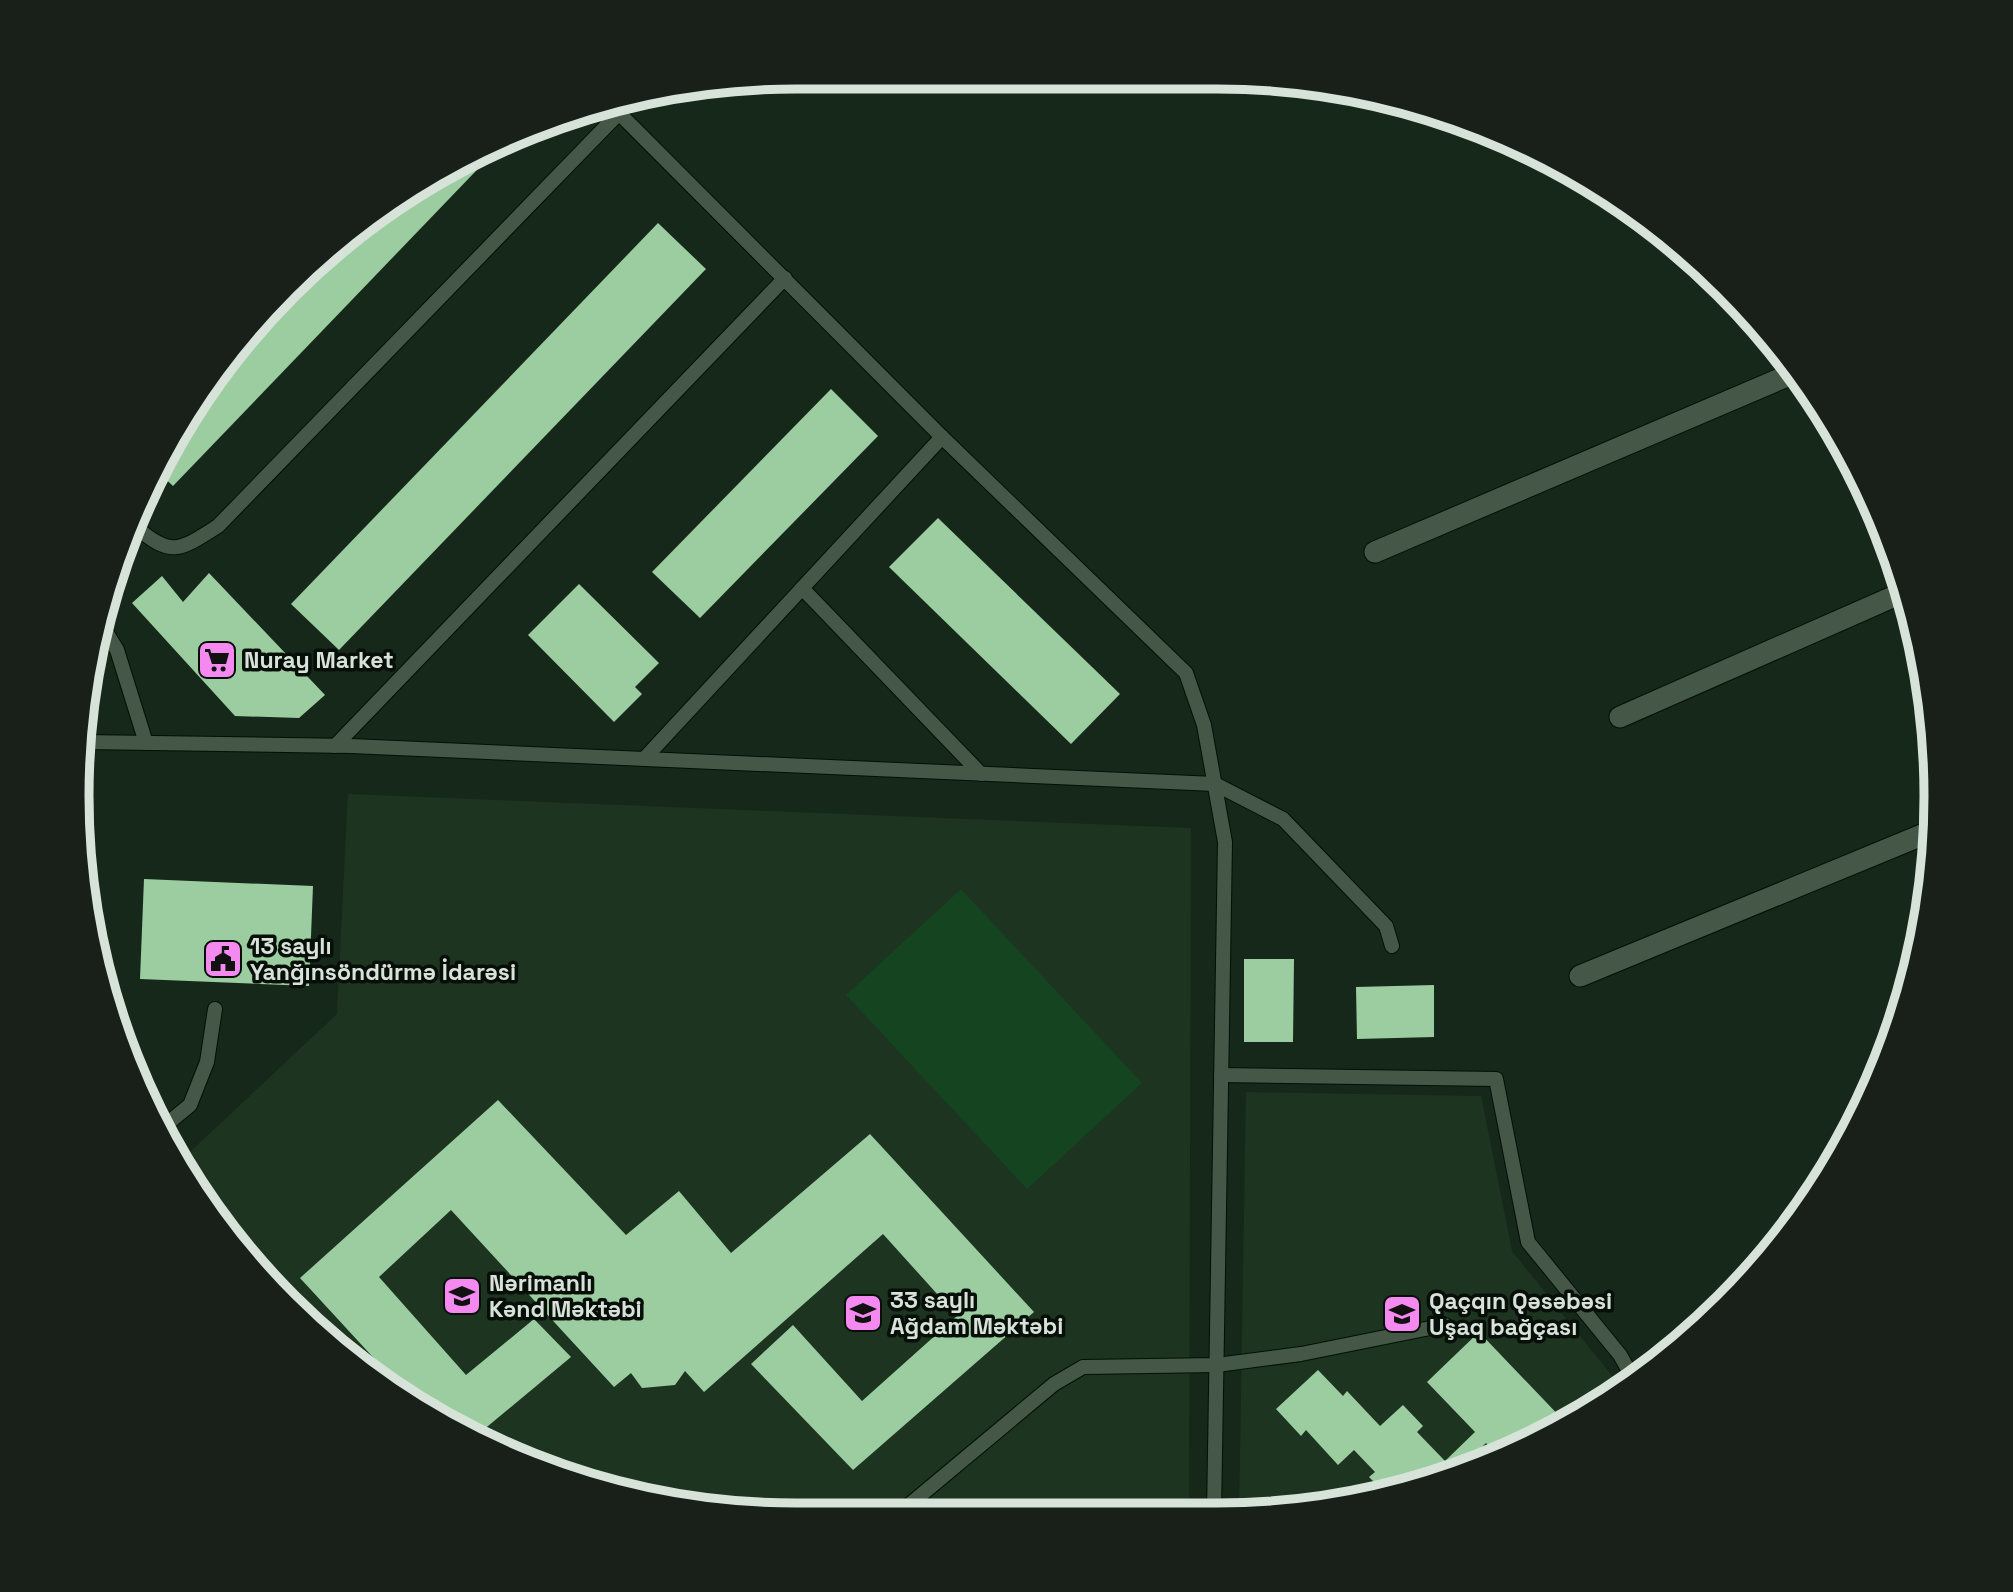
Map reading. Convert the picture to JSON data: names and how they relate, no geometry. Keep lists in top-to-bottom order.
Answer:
{
  "places": {
    "supermarket": ["Nuray Market"],
    "public building": ["13 saylı Yanğınsöndürmə İdarəsi"],
    "school or university": ["Nərimanlı Kənd Məktəbi", "33 saylı Ağdam Məktəbi", "Qaçqın Qəsəbəsi Uşaq bağçası"]
  }
}
